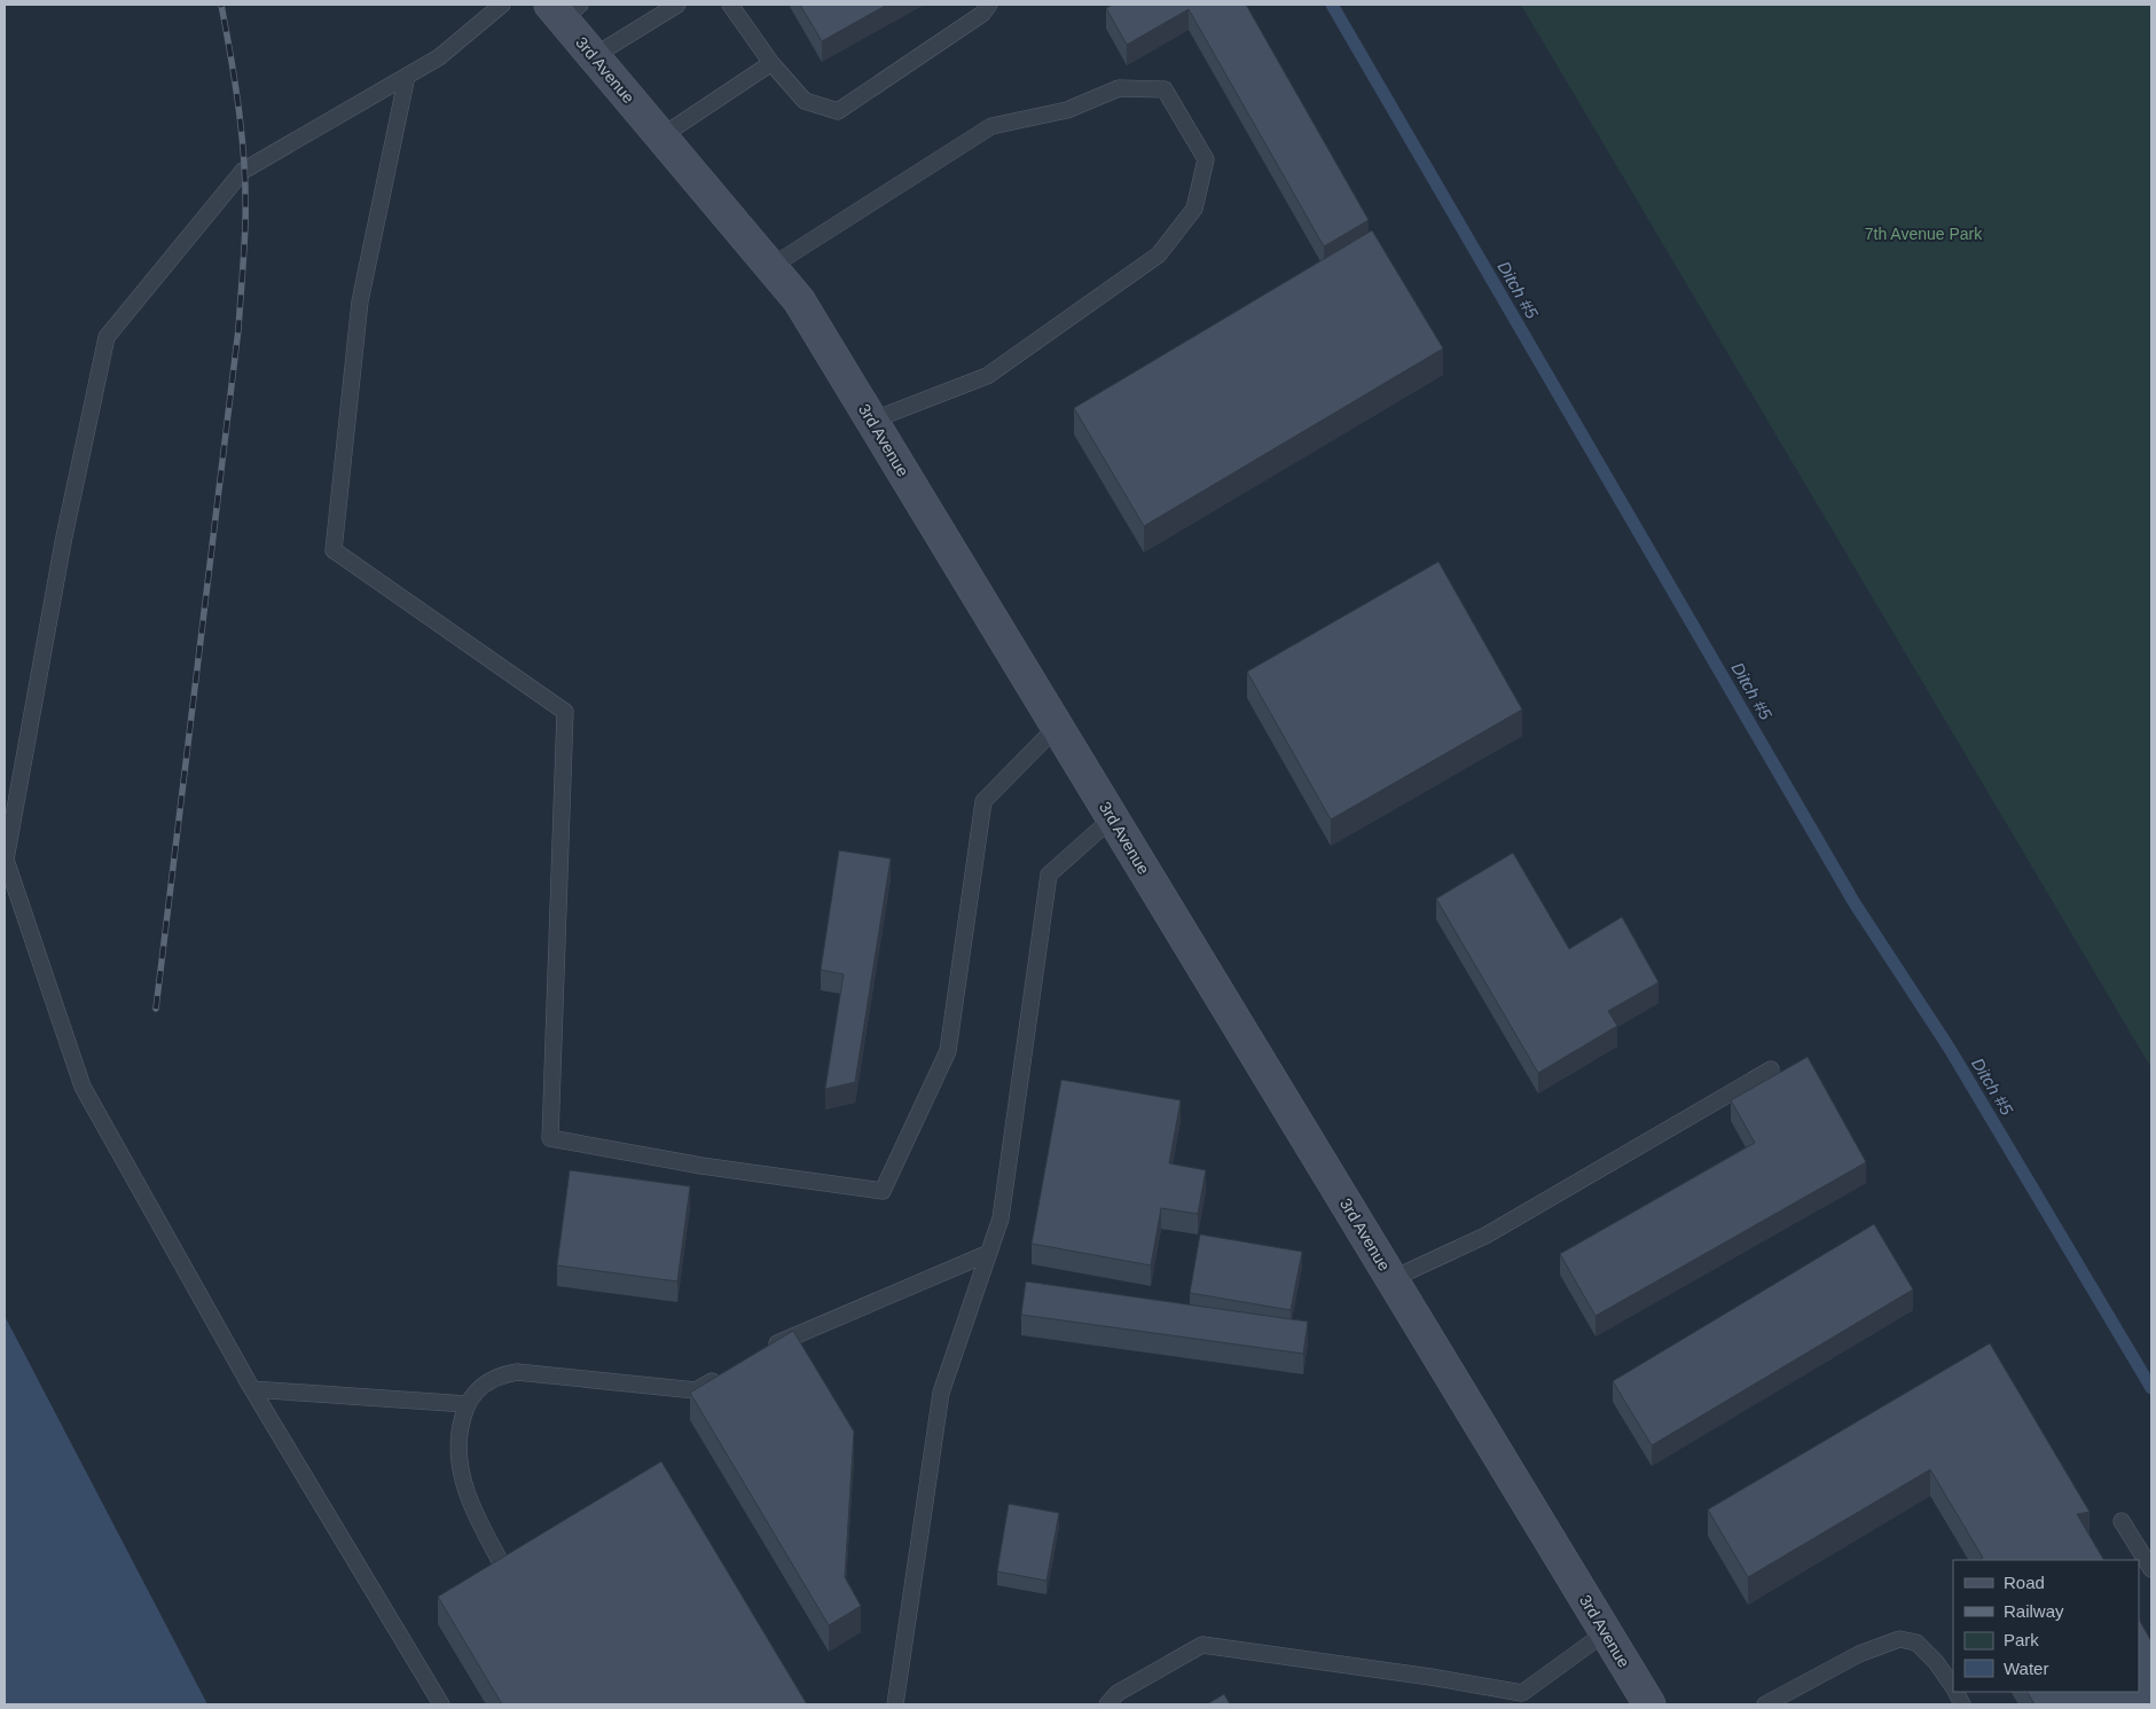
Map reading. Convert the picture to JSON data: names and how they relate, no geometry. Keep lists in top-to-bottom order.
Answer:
{
  "streets": {
    "main road": ["3rd Avenue"]
  },
  "water": ["Ditch #5"],
  "parks": ["7th Avenue Park"],
  "legend": [
    "Road",
    "Railway",
    "Park",
    "Water"
  ]
}
